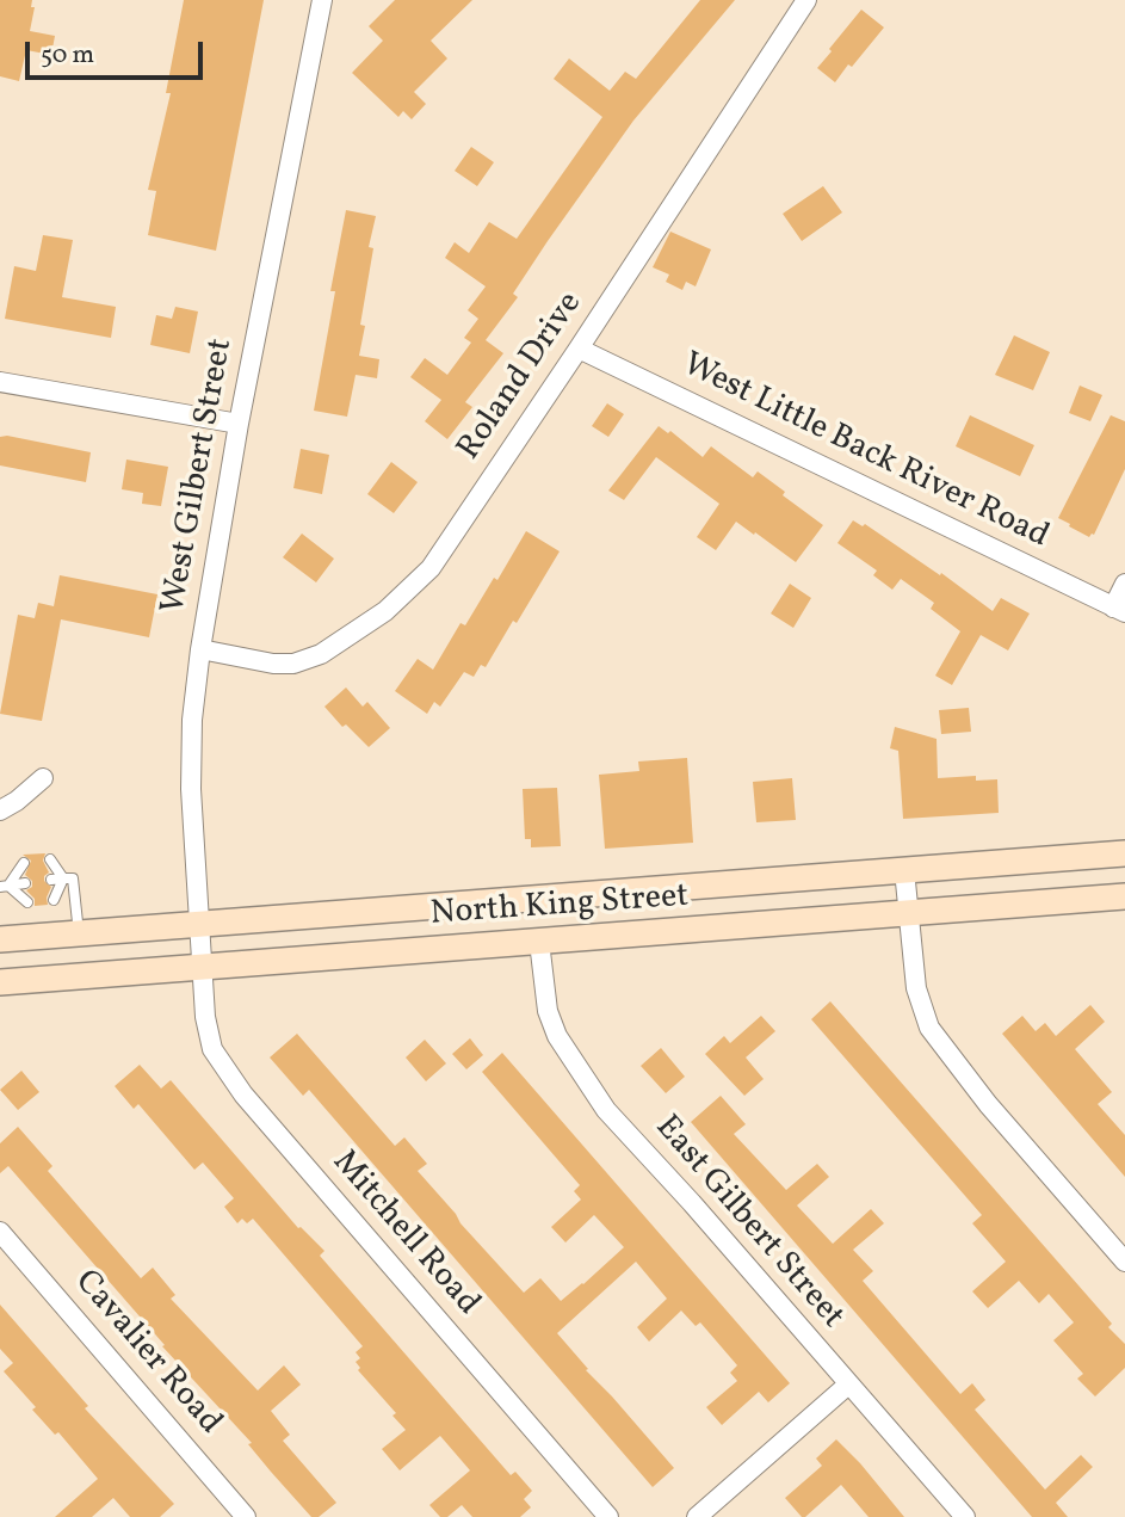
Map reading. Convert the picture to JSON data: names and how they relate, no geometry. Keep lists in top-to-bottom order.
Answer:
{
  "streets": {
    "main road": ["North King Street"],
    "street": [
      "Roland Drive",
      "West Little Back River Road",
      "West Gilbert Street",
      "East Gilbert Street",
      "Mitchell Road",
      "Cavalier Road"
    ]
  },
  "crossings": [
    ["Roland Drive", "West Little Back River Road"],
    ["Roland Drive", "West Gilbert Street"],
    ["West Gilbert Street", "North King Street"],
    ["West Gilbert Street", "Mitchell Road"],
    ["North King Street", "East Gilbert Street"],
    ["North King Street", "Mitchell Road"]
  ],
  "scale_bar": "50 m"
}
